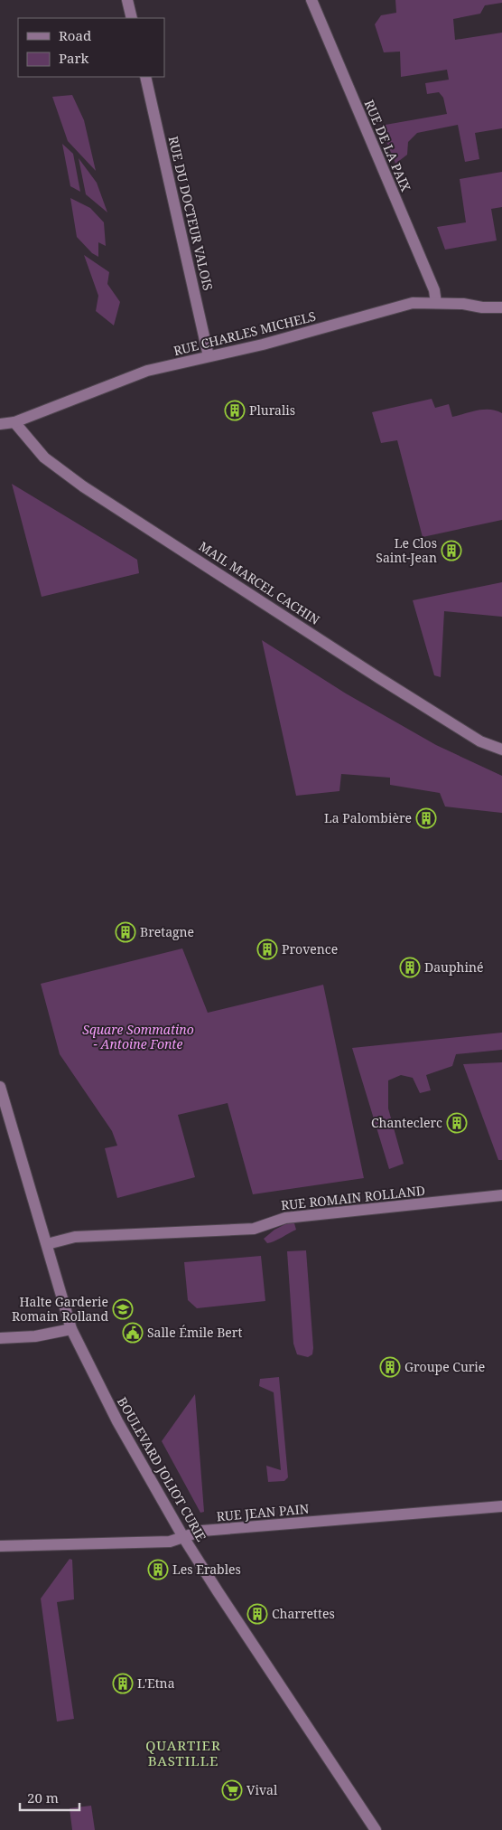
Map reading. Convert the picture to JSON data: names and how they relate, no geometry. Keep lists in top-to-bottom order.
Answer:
{
  "streets": {
    "street": [
      "RUE DE LA PAIX",
      "RUE DU DOCTEUR VALOIS",
      "RUE CHARLES MICHELS",
      "MAIL MARCEL CACHIN",
      "RUE ROMAIN ROLLAND",
      "BOULEVARD JOLIOT CURIE",
      "RUE JEAN PAIN"
    ]
  },
  "crossings": [
    ["RUE DE LA PAIX", "RUE CHARLES MICHELS"],
    ["RUE DU DOCTEUR VALOIS", "RUE CHARLES MICHELS"],
    ["RUE CHARLES MICHELS", "MAIL MARCEL CACHIN"],
    ["RUE ROMAIN ROLLAND", "BOULEVARD JOLIOT CURIE"],
    ["BOULEVARD JOLIOT CURIE", "RUE JEAN PAIN"]
  ],
  "districts": ["QUARTIER BASTILLE"],
  "parks": ["Square Sommatino - Antoine Fonte"],
  "places": {
    "building": [
      "Pluralis",
      "Le Clos Saint-Jean",
      "La Palombière",
      "Bretagne",
      "Provence",
      "Dauphiné",
      "Chanteclerc",
      "Groupe Curie",
      "Les Erables",
      "Charrettes",
      "L'Etna"
    ],
    "school or university": ["Halte Garderie Romain Rolland"],
    "public building": ["Salle Émile Bert"],
    "supermarket": ["Vival"]
  },
  "legend": ["Road", "Park"],
  "scale_bar": "20 m"
}
